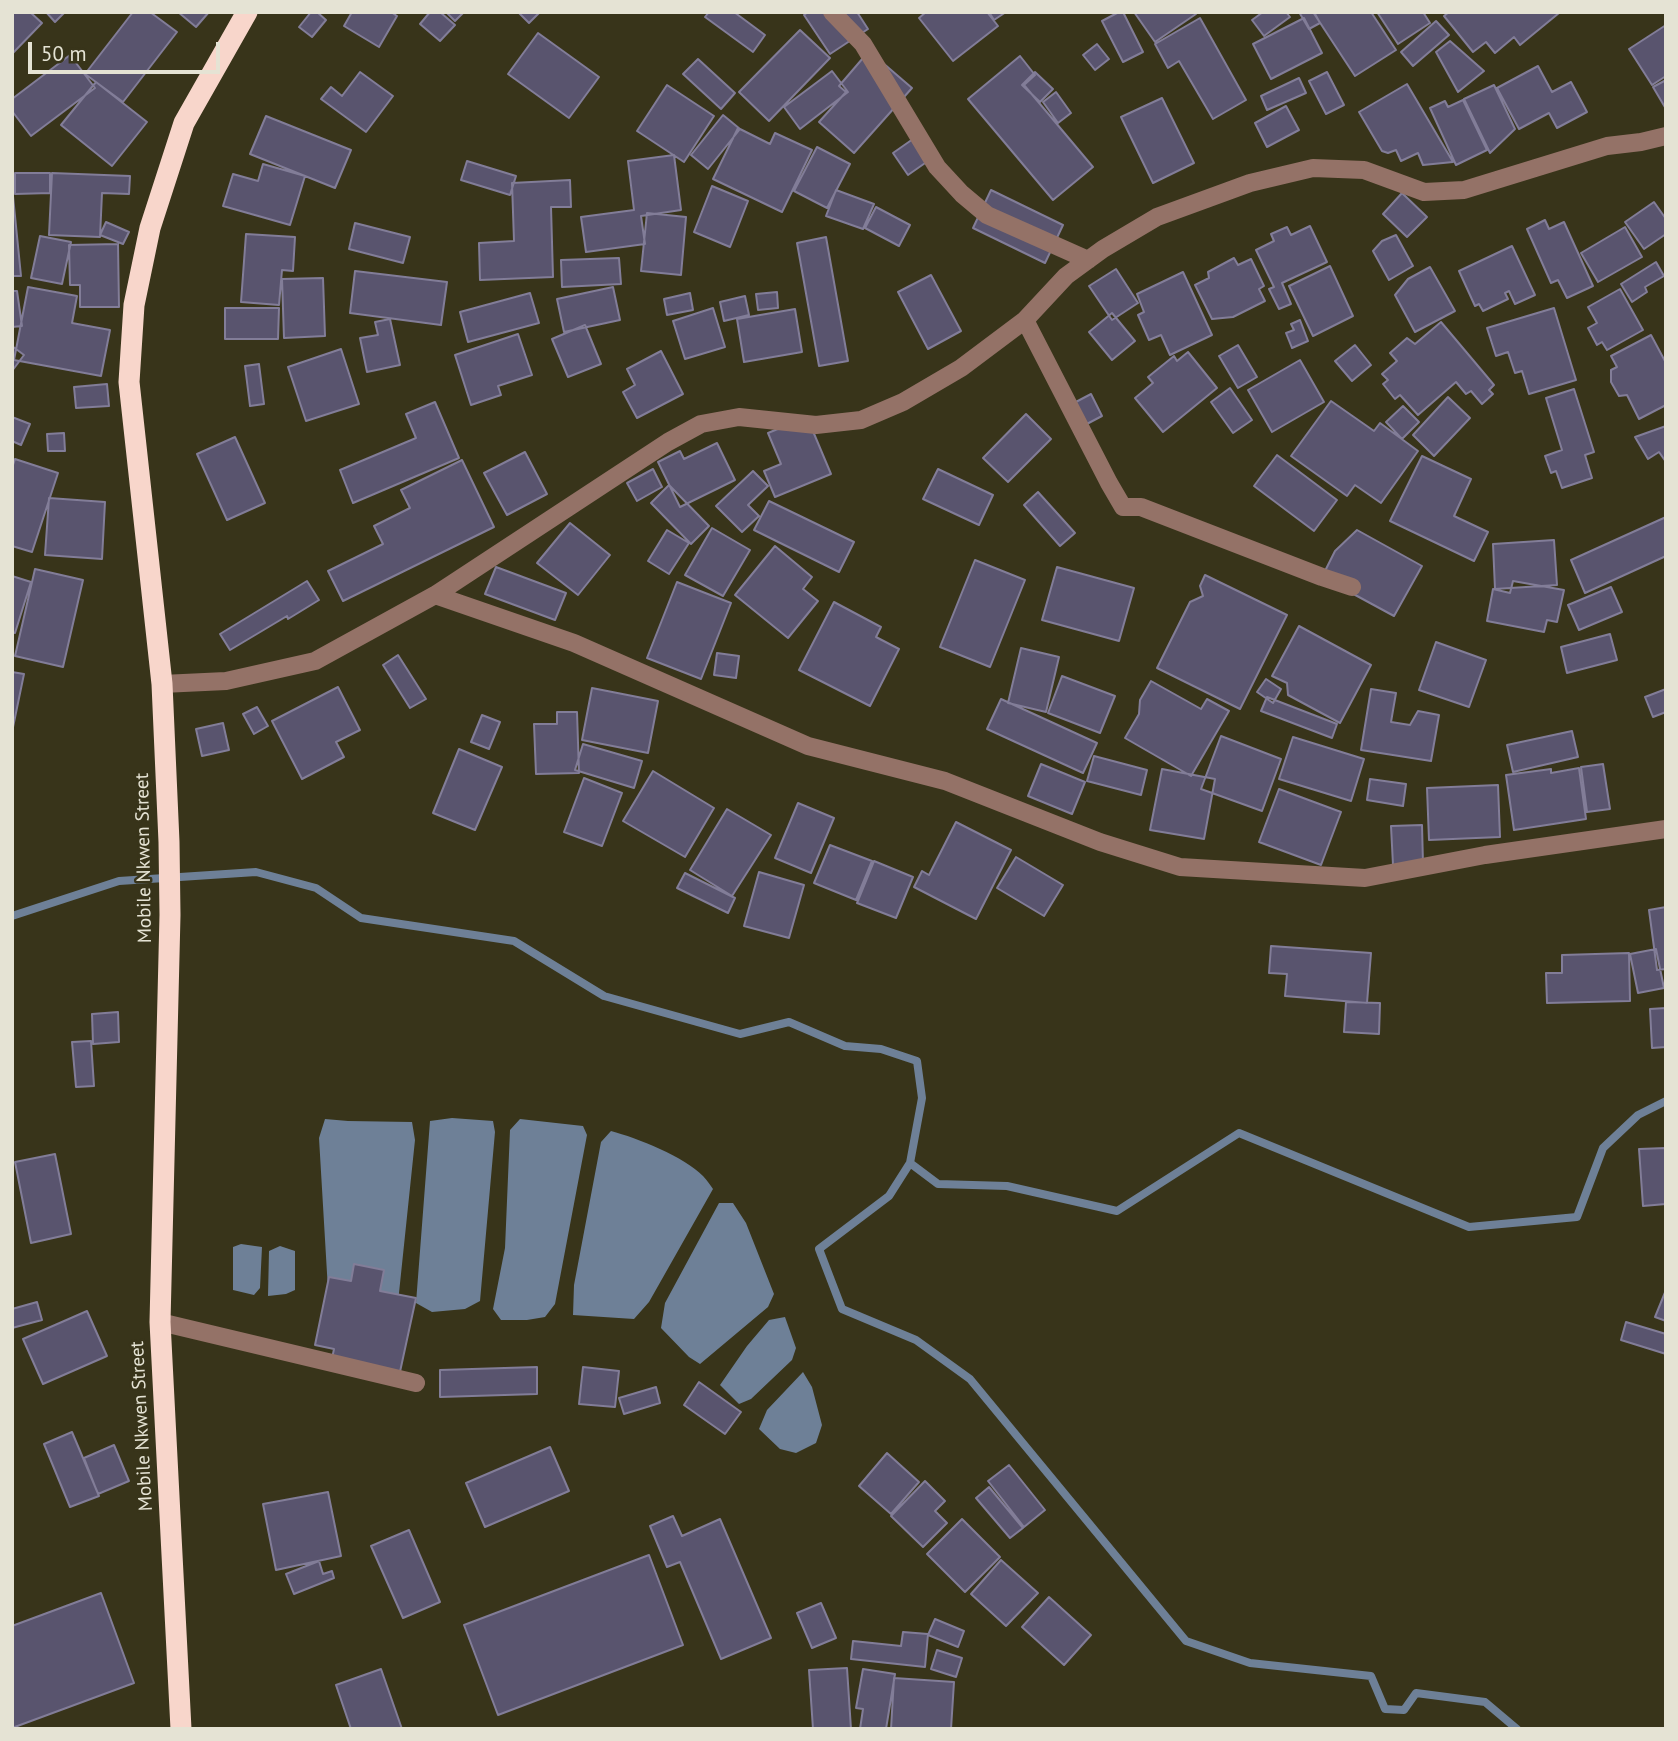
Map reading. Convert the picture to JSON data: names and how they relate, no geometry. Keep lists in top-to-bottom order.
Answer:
{
  "streets": {
    "highway": ["Mobile Nkwen Street"]
  },
  "scale_bar": "50 m"
}
